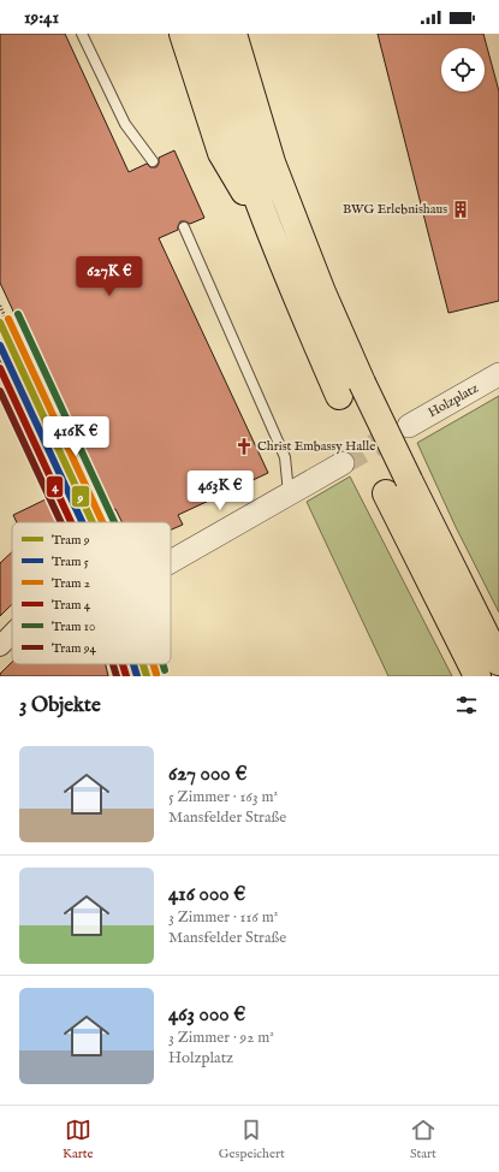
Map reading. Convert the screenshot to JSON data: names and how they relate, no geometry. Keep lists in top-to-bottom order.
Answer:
{
  "streets": {
    "street": ["Holzplatz"]
  },
  "places": {
    "building": ["BWG Erlebnishaus"],
    "church": ["Christ Embassy Halle"]
  },
  "lines": [
    "tram line 10",
    "tram line 2",
    "tram line 9",
    "tram line 5",
    "tram line 4",
    "tram line 94"
  ],
  "legend": [
    "Tram 9",
    "Tram 5",
    "Tram 2",
    "Tram 4",
    "Tram 10",
    "Tram 94"
  ],
  "page": {
    "status": "19:41",
    "price": ["627K €", "416K €", "463K €"],
    "heading": "3 Objekte",
    "list": [
      {
        "name": "627 000 €",
        "note": "5 Zimmer · 163 m² · Mansfelder Straße"
      },
      {
        "name": "416 000 €",
        "note": "3 Zimmer · 116 m² · Mansfelder Straße"
      },
      {
        "name": "463 000 €",
        "note": "3 Zimmer · 92 m² · Holzplatz"
      }
    ],
    "tabs": ["Karte", "Gespeichert", "Start"]
  }
}
